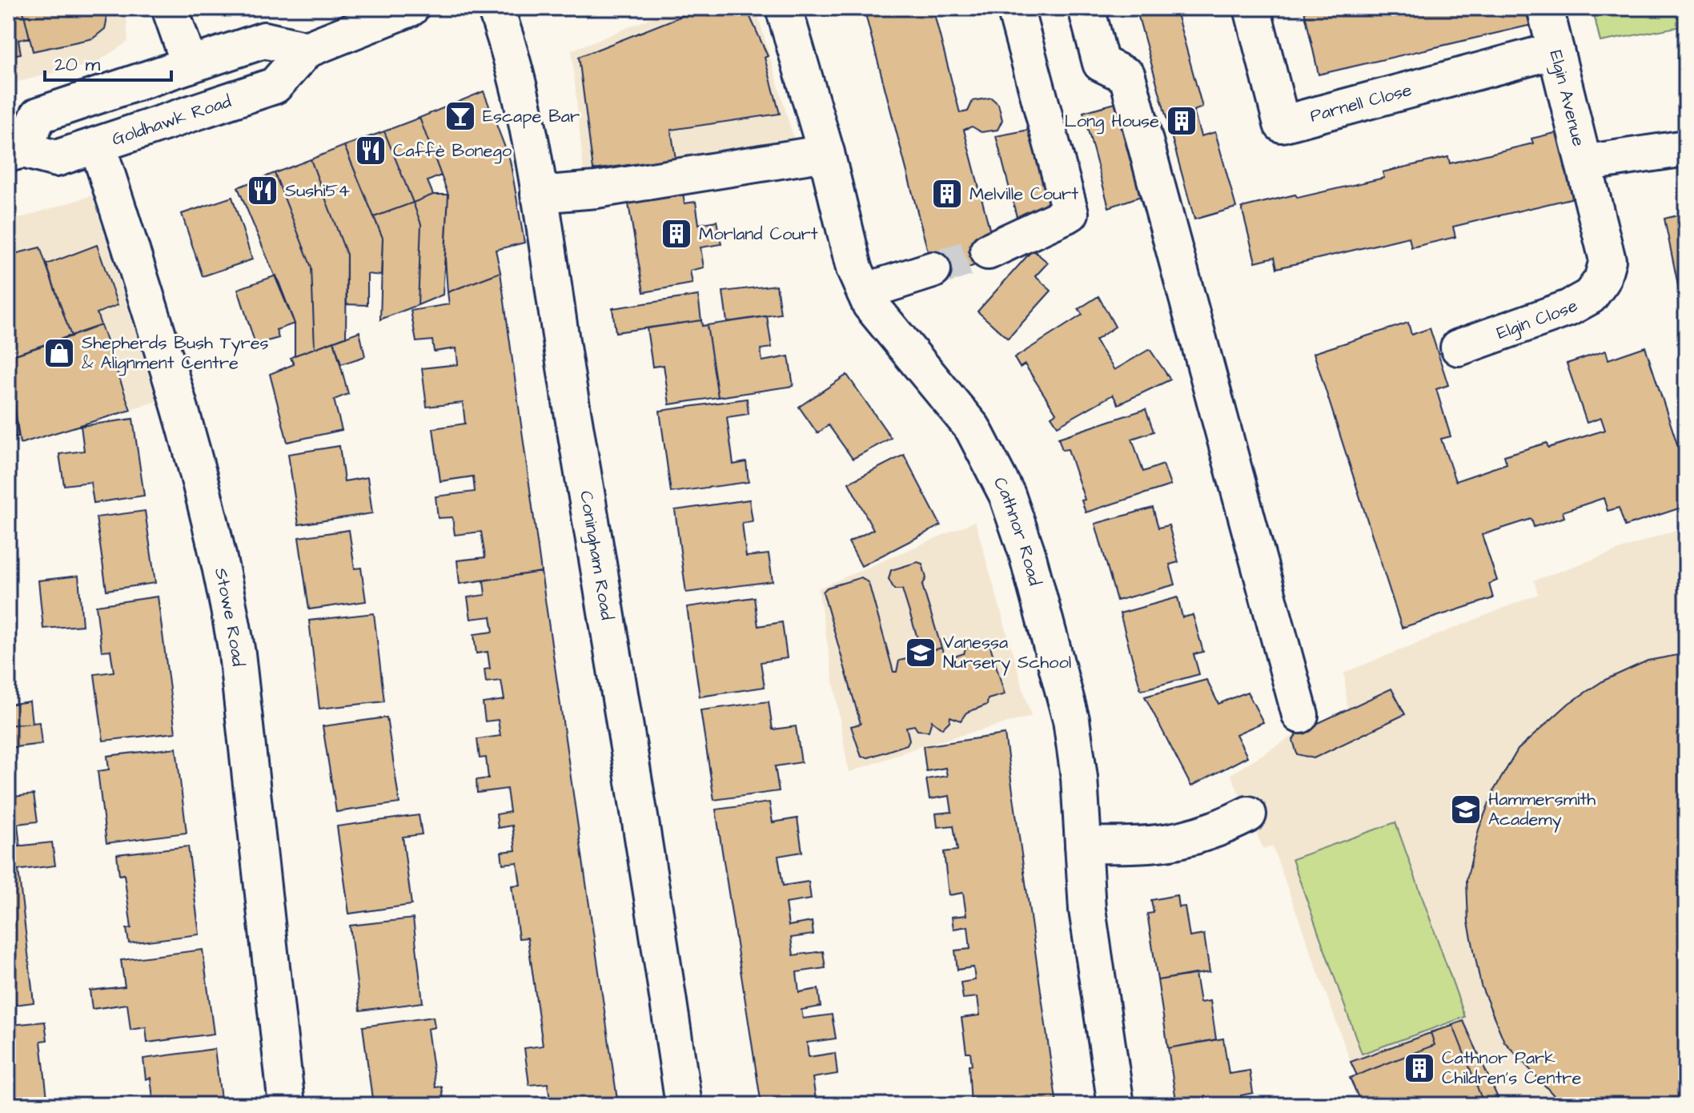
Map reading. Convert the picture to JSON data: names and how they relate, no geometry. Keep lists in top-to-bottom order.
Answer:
{
  "streets": {
    "street": [
      "Elgin Avenue",
      "Parnell Close",
      "Goldhawk Road",
      "Elgin Close",
      "Cathnor Road",
      "Coningham Road",
      "Stowe Road"
    ]
  },
  "crossings": [
    ["Elgin Avenue", "Parnell Close"],
    ["Elgin Avenue", "Elgin Close"],
    ["Goldhawk Road", "Stowe Road"]
  ],
  "places": {
    "bar": ["Escape Bar"],
    "building": [
      "Long House",
      "Melville Court",
      "Morland Court",
      "Cathnor Park Children's Centre"
    ],
    "restaurant": ["Caffè Bonego", "Sushi54"],
    "shop": ["Shepherds Bush Tyres & Alignment Centre"],
    "school or university": ["Vanessa Nursery School", "Hammersmith Academy"]
  },
  "scale_bar": "20 m"
}
